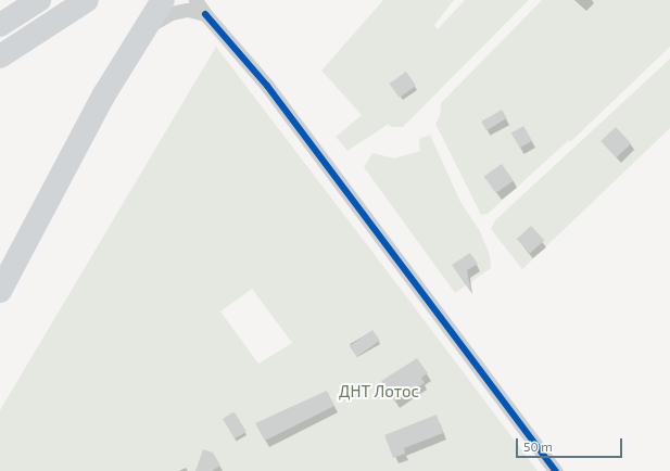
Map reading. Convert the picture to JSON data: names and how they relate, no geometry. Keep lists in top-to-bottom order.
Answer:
{
  "parks": ["ДНТ Лотос"],
  "scale_bar": "50 m"
}
